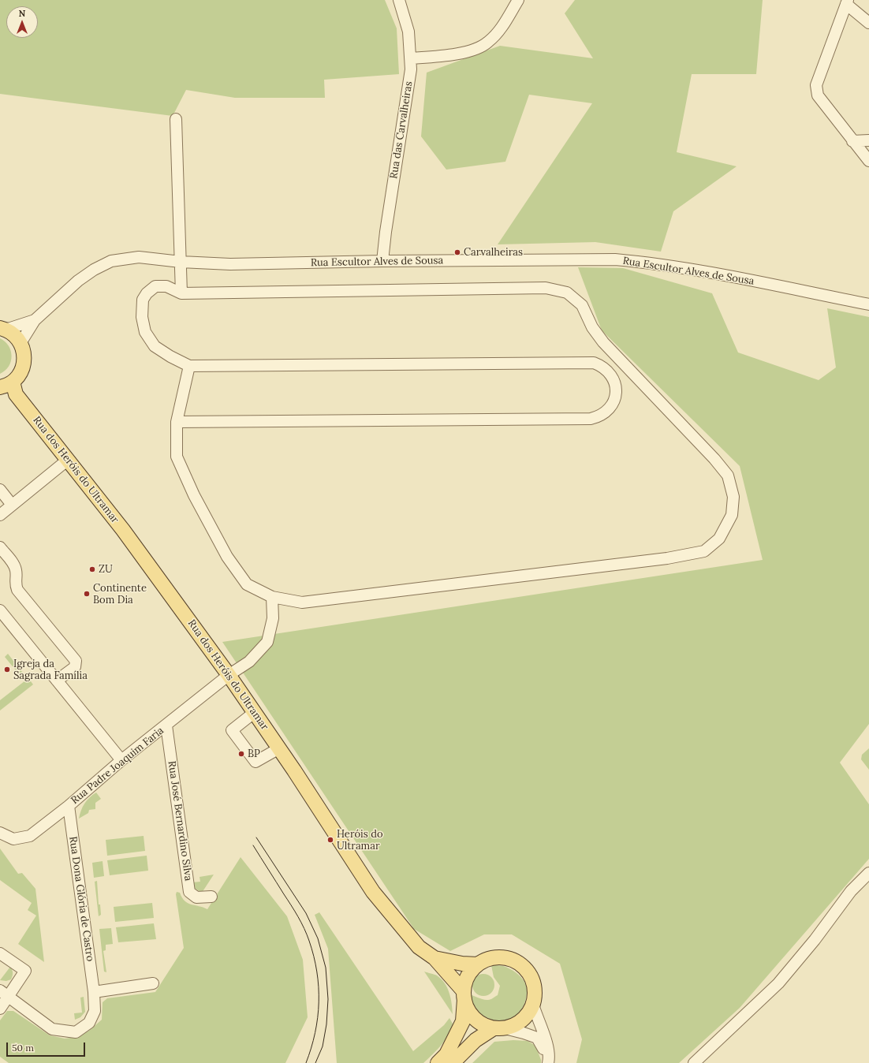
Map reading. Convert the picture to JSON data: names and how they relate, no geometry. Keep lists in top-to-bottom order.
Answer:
{
  "streets": {
    "main road": ["Rua dos Heróis do Ultramar"],
    "street": [
      "Rua das Carvalheiras",
      "Rua Escultor Alves de Sousa",
      "Rua Padre Joaquim Faria",
      "Rua José Bernardino Silva",
      "Rua Dona Glória de Castro"
    ]
  },
  "crossings": [
    ["Rua das Carvalheiras", "Rua Escultor Alves de Sousa"],
    ["Rua dos Heróis do Ultramar", "Rua Padre Joaquim Faria"],
    ["Rua Padre Joaquim Faria", "Rua José Bernardino Silva"],
    ["Rua Padre Joaquim Faria", "Rua Dona Glória de Castro"]
  ],
  "places": [
    "Carvalheiras",
    "ZU",
    "Continente Bom Dia",
    "Igreja da Sagrada Família",
    "BP",
    "Heróis do Ultramar"
  ],
  "scale_bar": "50 m",
  "north": "top"
}
